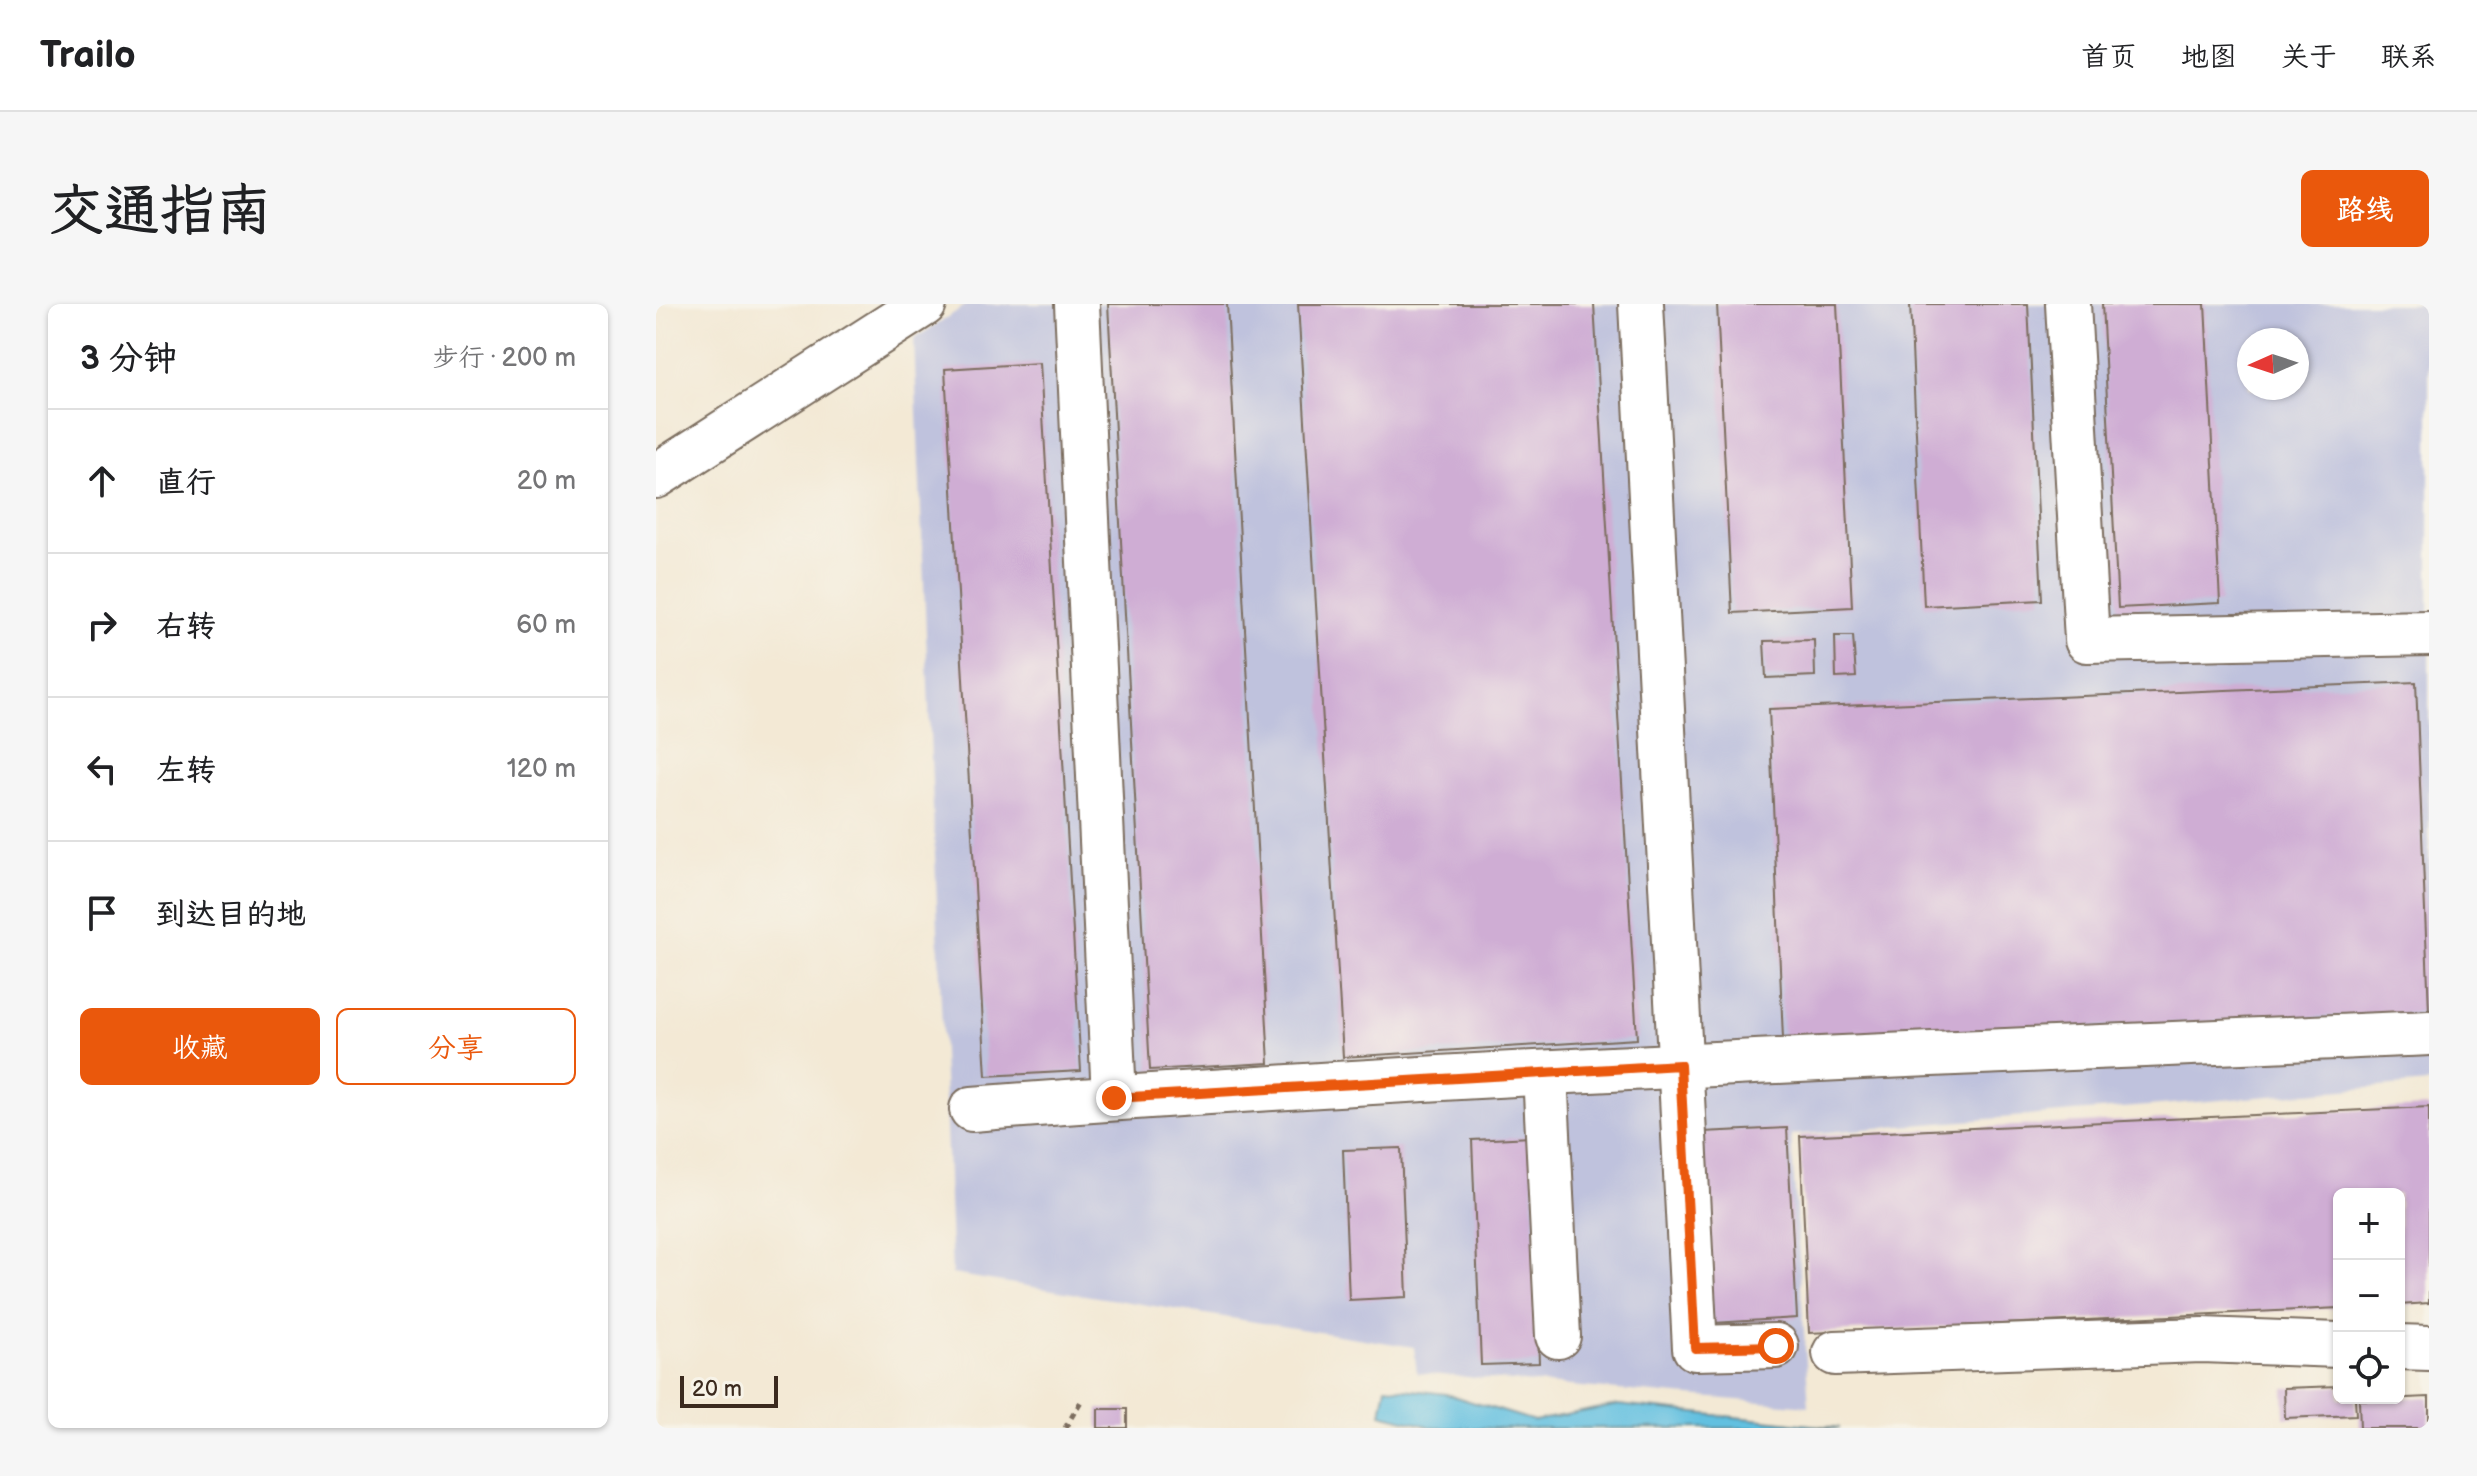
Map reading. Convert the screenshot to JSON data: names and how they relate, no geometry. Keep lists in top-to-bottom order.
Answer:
{
  "scale_bar": "20 m",
  "north": "left",
  "page": {
    "header": "Trailo",
    "nav": [
      "首页",
      "地图",
      "关于",
      "联系"
    ],
    "buttons": [
      "路线",
      ["收藏", "分享"]
    ],
    "title": "交通指南",
    "heading": ["3 分钟", "步行 · 200 m"],
    "list": [
      ["直行", "20 m"],
      ["右转", "60 m"],
      ["左转", "120 m"],
      "到达目的地"
    ],
    "map_buttons": ["+", "−"],
    "scale": "20 m"
  }
}
